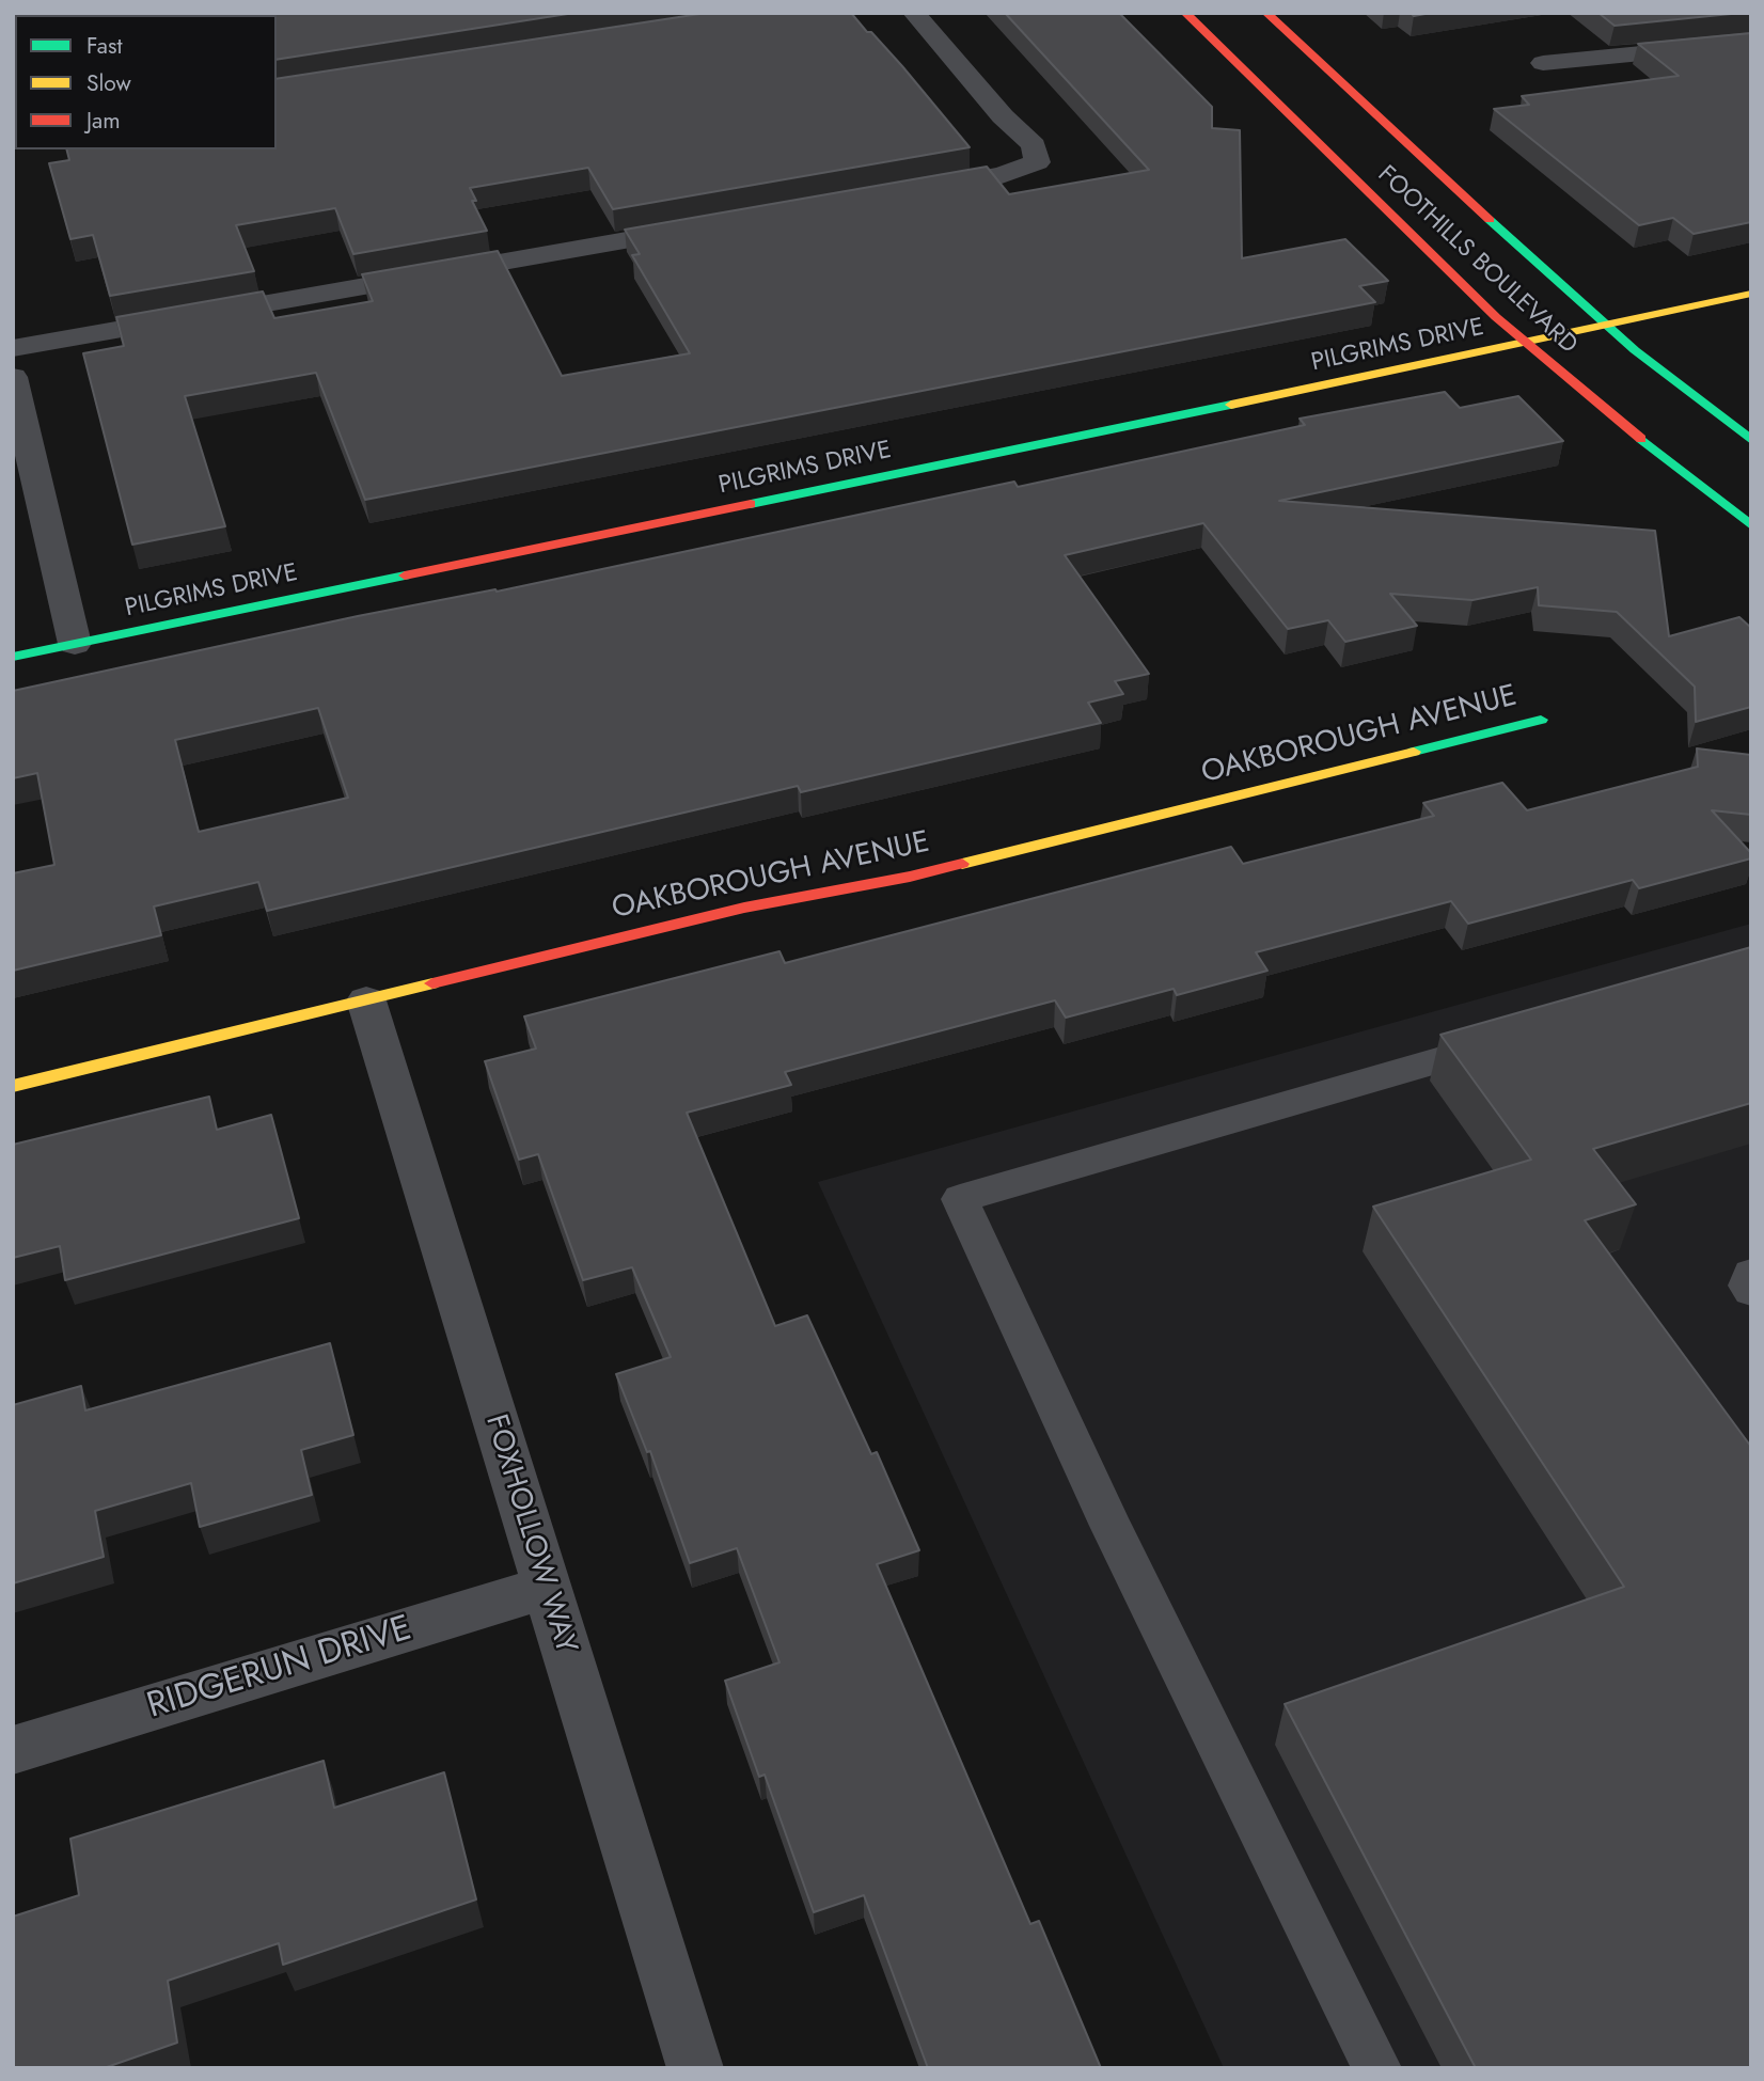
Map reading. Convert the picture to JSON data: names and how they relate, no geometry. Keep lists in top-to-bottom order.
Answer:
{
  "streets": {
    "street": [
      "FOOTHILLS BOULEVARD",
      "PILGRIMS DRIVE",
      "OAKBOROUGH AVENUE",
      "FOXHOLLOW WAY",
      "RIDGERUN DRIVE"
    ]
  },
  "crossings": [
    ["FOOTHILLS BOULEVARD", "PILGRIMS DRIVE"],
    ["OAKBOROUGH AVENUE", "FOXHOLLOW WAY"],
    ["FOXHOLLOW WAY", "RIDGERUN DRIVE"]
  ],
  "legend": ["Fast", "Slow", "Jam"]
}
